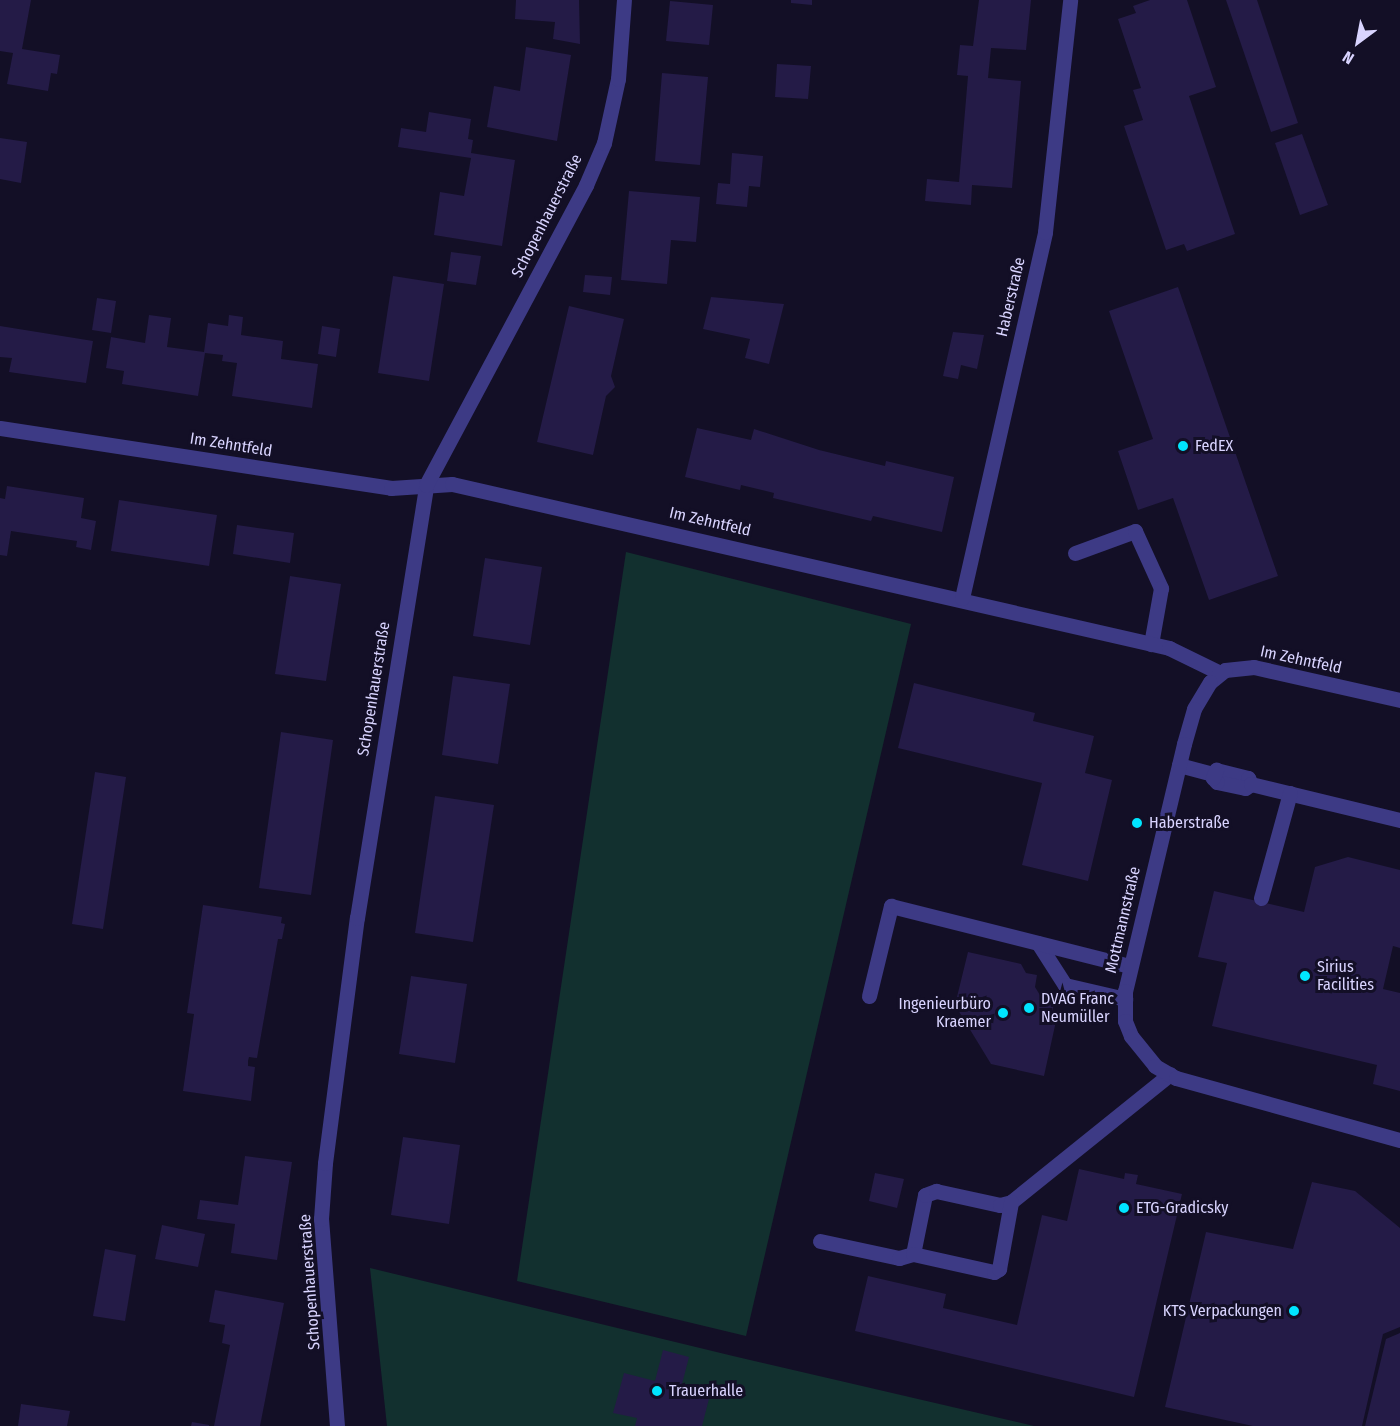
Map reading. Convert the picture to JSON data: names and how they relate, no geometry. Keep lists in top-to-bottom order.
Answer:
{
  "streets": {
    "street": [
      "Schopenhauerstraße",
      "Haberstraße",
      "Im Zehntfeld",
      "Mottmannstraße"
    ]
  },
  "crossings": [
    ["Schopenhauerstraße", "Im Zehntfeld"],
    ["Haberstraße", "Im Zehntfeld"],
    ["Im Zehntfeld", "Mottmannstraße"]
  ],
  "places": [
    "FedEX",
    "Haberstraße",
    "Sirius Facilities",
    "DVAG Franc Neumüller",
    "Ingenieurbüro Kraemer",
    "ETG-Gradicsky",
    "KTS Verpackungen",
    "Trauerhalle"
  ],
  "north": "bottom left"
}
